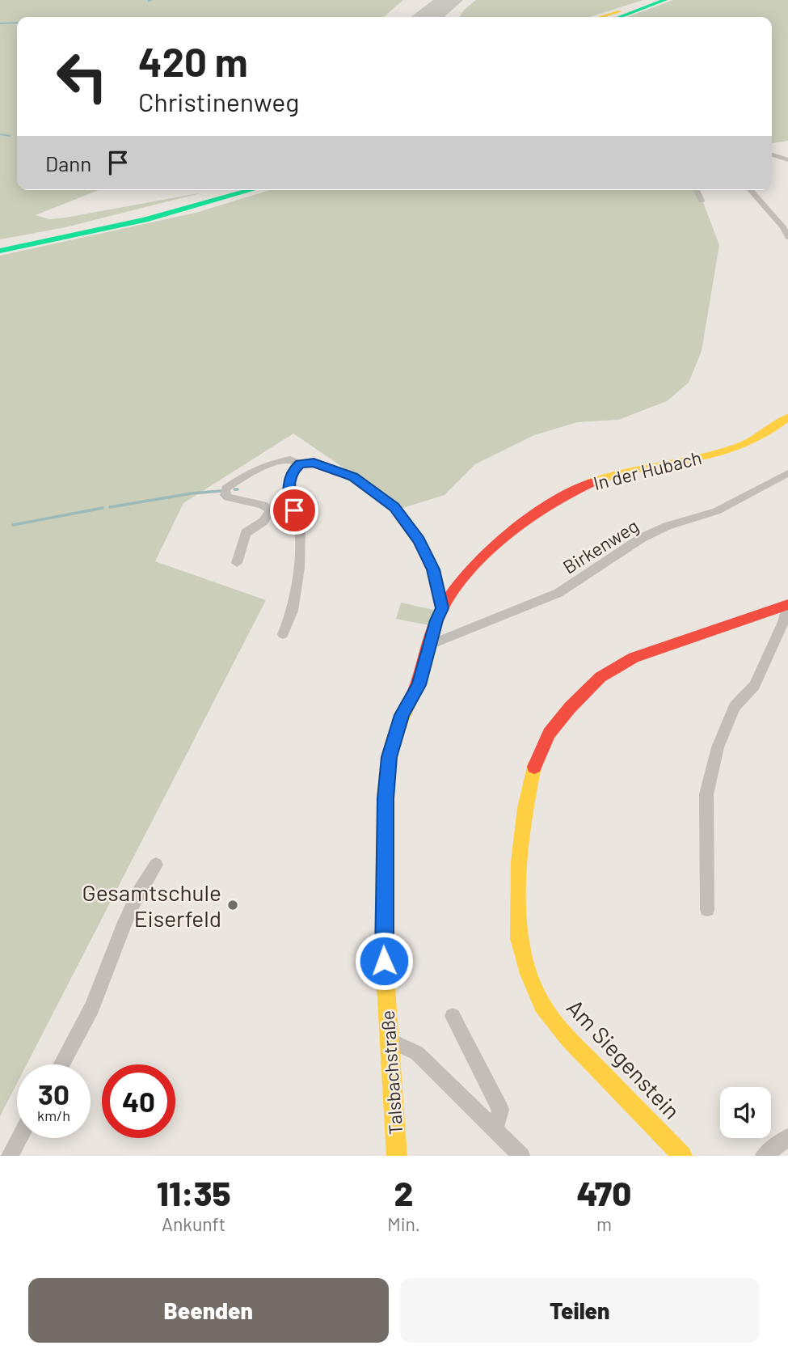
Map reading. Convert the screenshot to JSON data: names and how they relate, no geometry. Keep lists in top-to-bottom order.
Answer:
{
  "streets": {
    "main road": ["In der Hubach", "Am Siegenstein", "Talsbachstraße"],
    "street": ["Birkenweg"]
  },
  "crossings": [
    ["In der Hubach", "Talsbachstraße"],
    ["Birkenweg", "Talsbachstraße"]
  ],
  "places": ["Gesamtschule Eiserfeld"],
  "page": {
    "turn": ["420 m", "Christinenweg"],
    "then": "Dann",
    "speed": "30 km/h",
    "limit": "40",
    "eta": [
      "11:35",
      "Ankunft",
      "2",
      "Min.",
      "470",
      "m"
    ],
    "buttons": ["Beenden", "Teilen"]
  }
}
